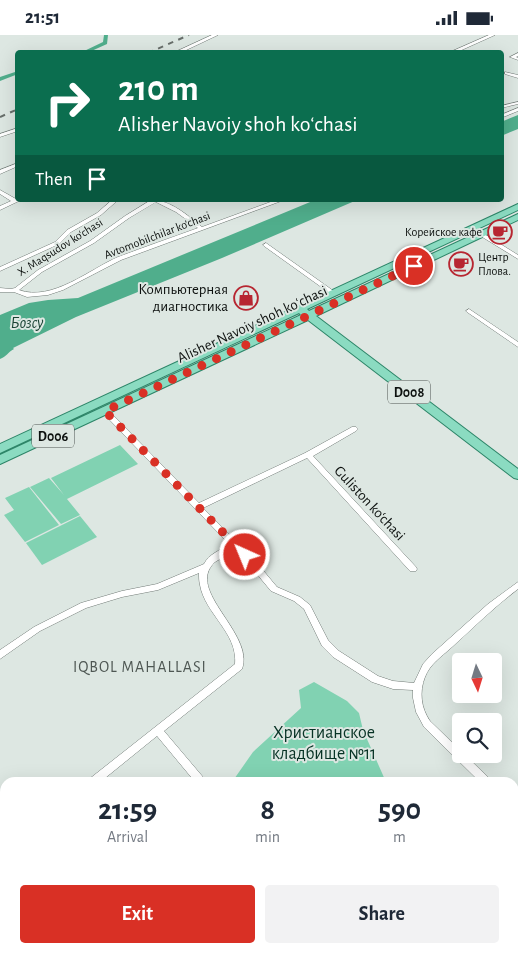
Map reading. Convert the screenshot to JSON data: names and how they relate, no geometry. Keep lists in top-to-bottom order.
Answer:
{
  "streets": {
    "main road": ["Alisher Navoiy shoh koʻchasi", "D008", "D006"],
    "street": ["Avtomobilchilar ko‘chasi", "X. Maqsudov ko‘chasi", "Guliston ko‘chasi"]
  },
  "crossings": [
    ["Avtomobilchilar ko‘chasi", "X. Maqsudov ko‘chasi"],
    ["Alisher Navoiy shoh koʻchasi", "D008"]
  ],
  "districts": ["IQBOL MAHALLASI"],
  "water": ["Бозсу"],
  "parks": ["Христианское кладбище №11"],
  "places": {
    "cafe": ["Корейское кафе", "Центр Плова."],
    "shop": ["Компьютерная диагностика"]
  },
  "north": "bottom",
  "page": {
    "status": "21:51",
    "turn": ["210 m", "Alisher Navoiy shoh koʻchasi"],
    "then": "Then",
    "eta": [
      "21:59",
      "Arrival",
      "8",
      "min",
      "590",
      "m"
    ],
    "buttons": ["Exit", "Share"]
  }
}
